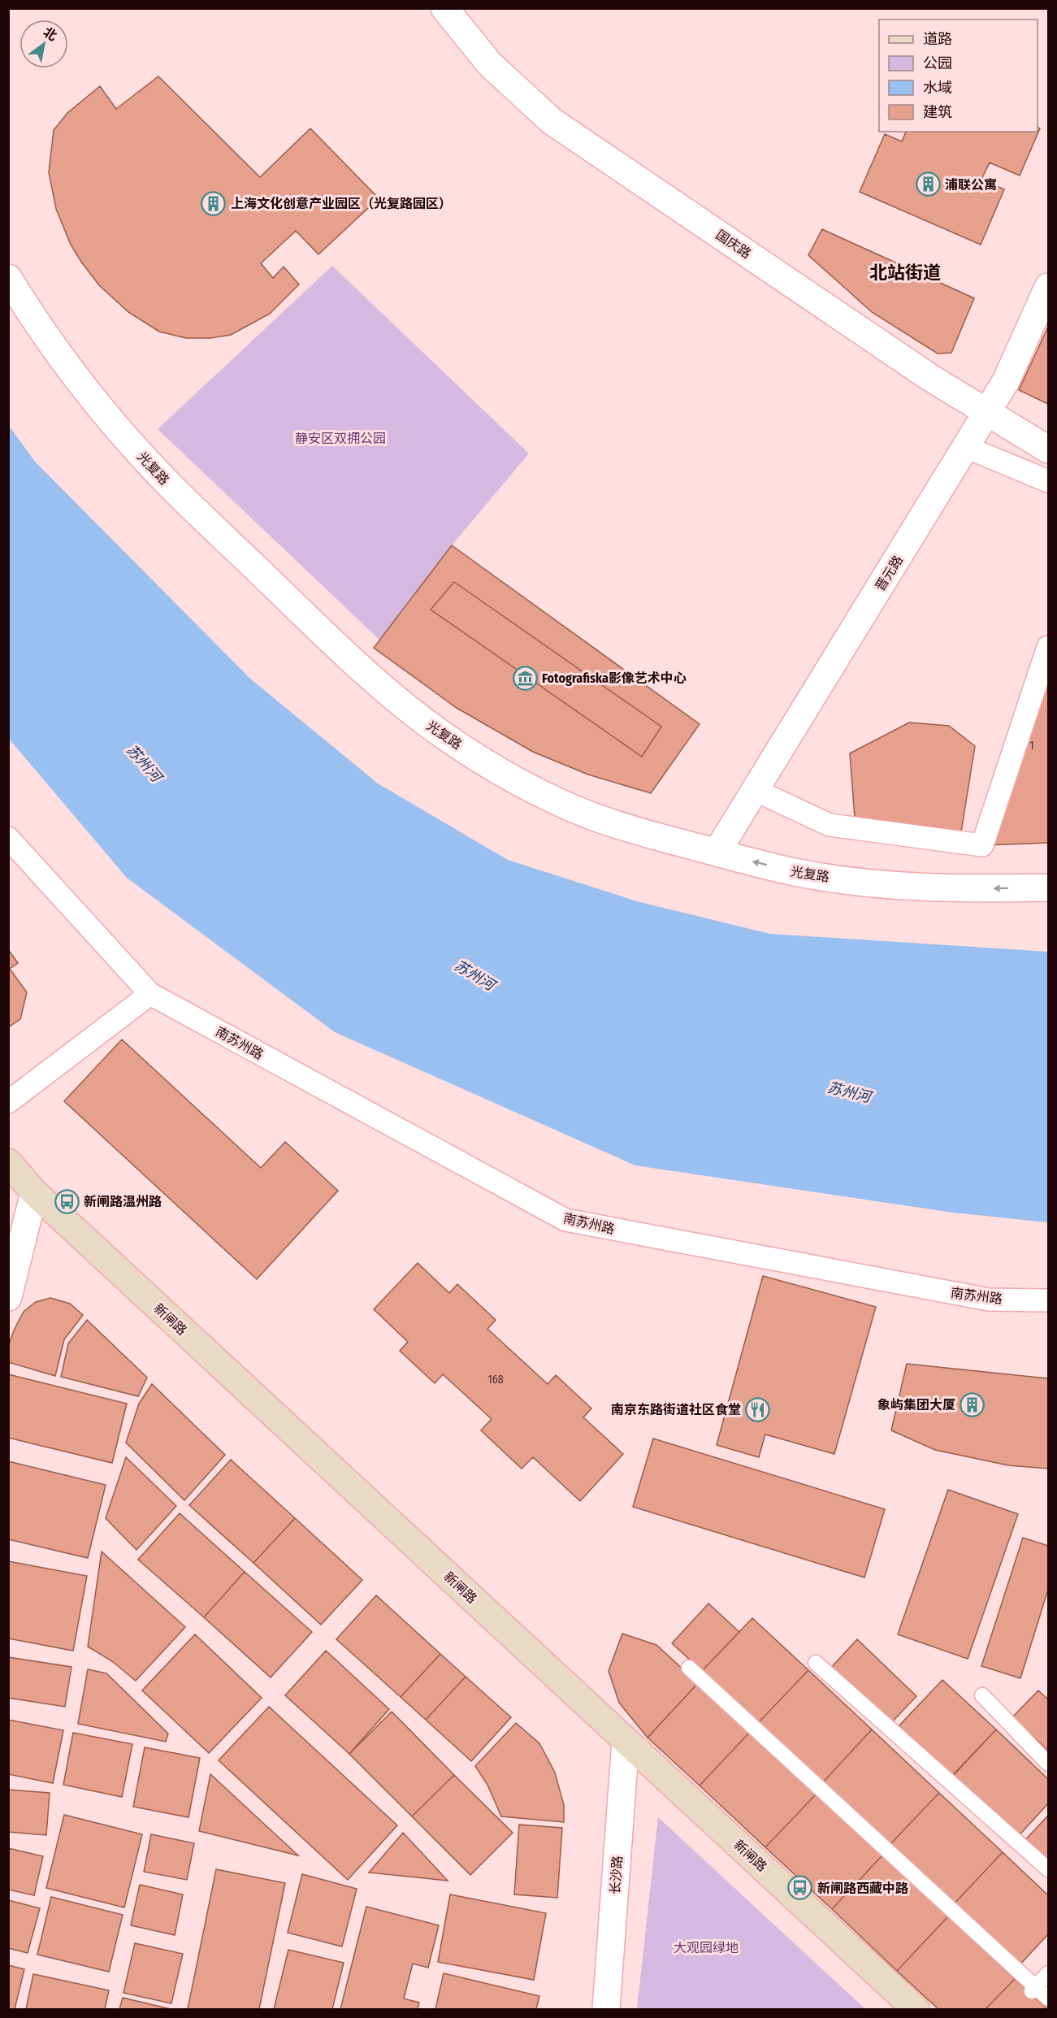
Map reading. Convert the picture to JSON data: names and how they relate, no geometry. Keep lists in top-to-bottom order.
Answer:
{
  "streets": {
    "main road": ["新闸路"],
    "street": [
      "国庆路",
      "光复路",
      "南苏州路",
      "长沙路"
    ]
  },
  "crossings": [
    ["新闸路", "长沙路"]
  ],
  "districts": ["北站街道"],
  "water": ["苏州河"],
  "parks": ["静安区双拥公园", "大观园绿地"],
  "places": {
    "building": ["浦联公寓", "上海文化创意产业园区（光复路园区）", "象屿集团大厦"],
    "museum": ["Fotografiska影像艺术中心"],
    "bus stop": ["新闸路温州路", "新闸路西藏中路"],
    "restaurant": ["南京东路街道社区食堂"]
  },
  "house_numbers": ["1", "168"],
  "legend": [
    "道路",
    "公园",
    "水域",
    "建筑"
  ],
  "north": "top right"
}
